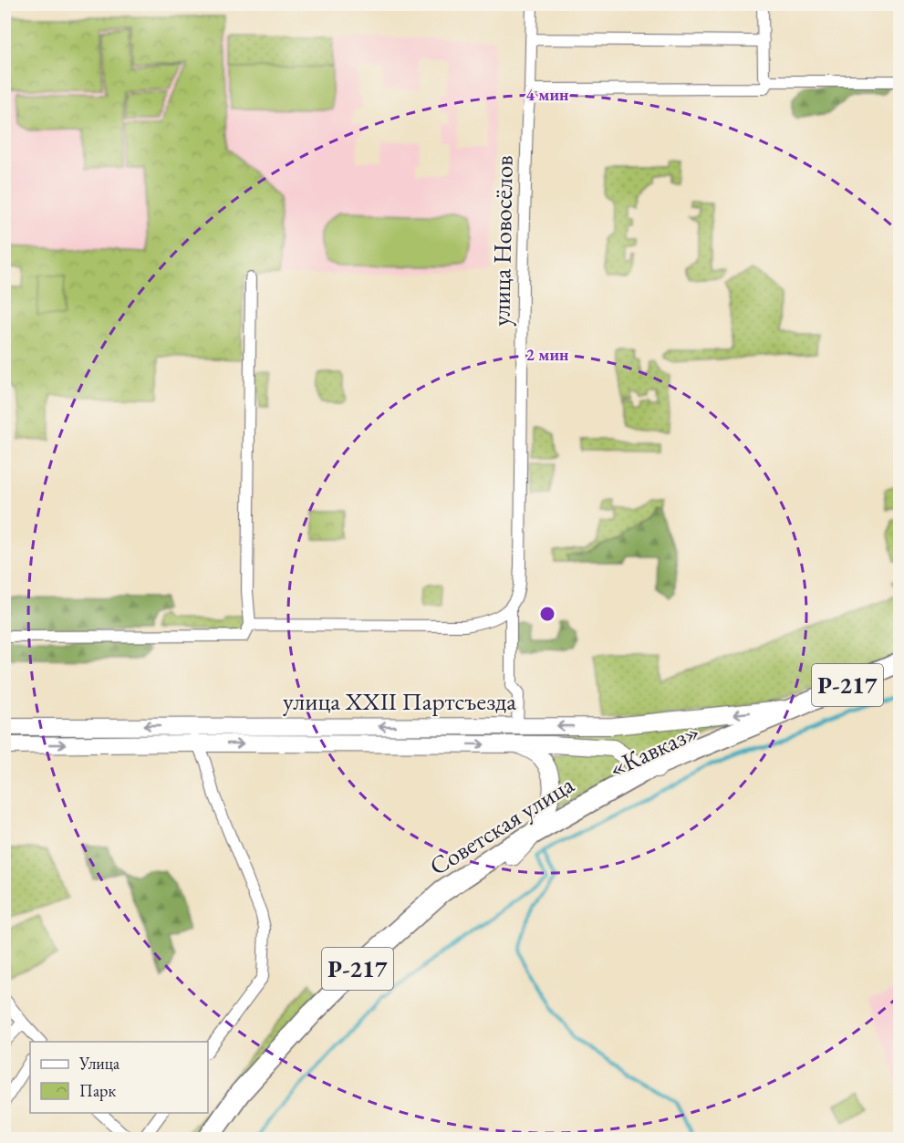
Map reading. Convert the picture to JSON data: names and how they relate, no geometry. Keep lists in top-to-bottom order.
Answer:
{
  "streets": {
    "highway": ["Р-217", "«Кавказ»", "Советская улица"],
    "main road": ["улица XXII Партсъезда"],
    "street": ["улица Новосёлов"]
  },
  "crossings": [
    ["улица Новосёлов", "улица XXII Партсъезда"],
    ["улица XXII Партсъезда", "Советская улица"]
  ],
  "legend": ["Улица", "Парк"],
  "rings": ["4 мин", "2 мин"]
}
